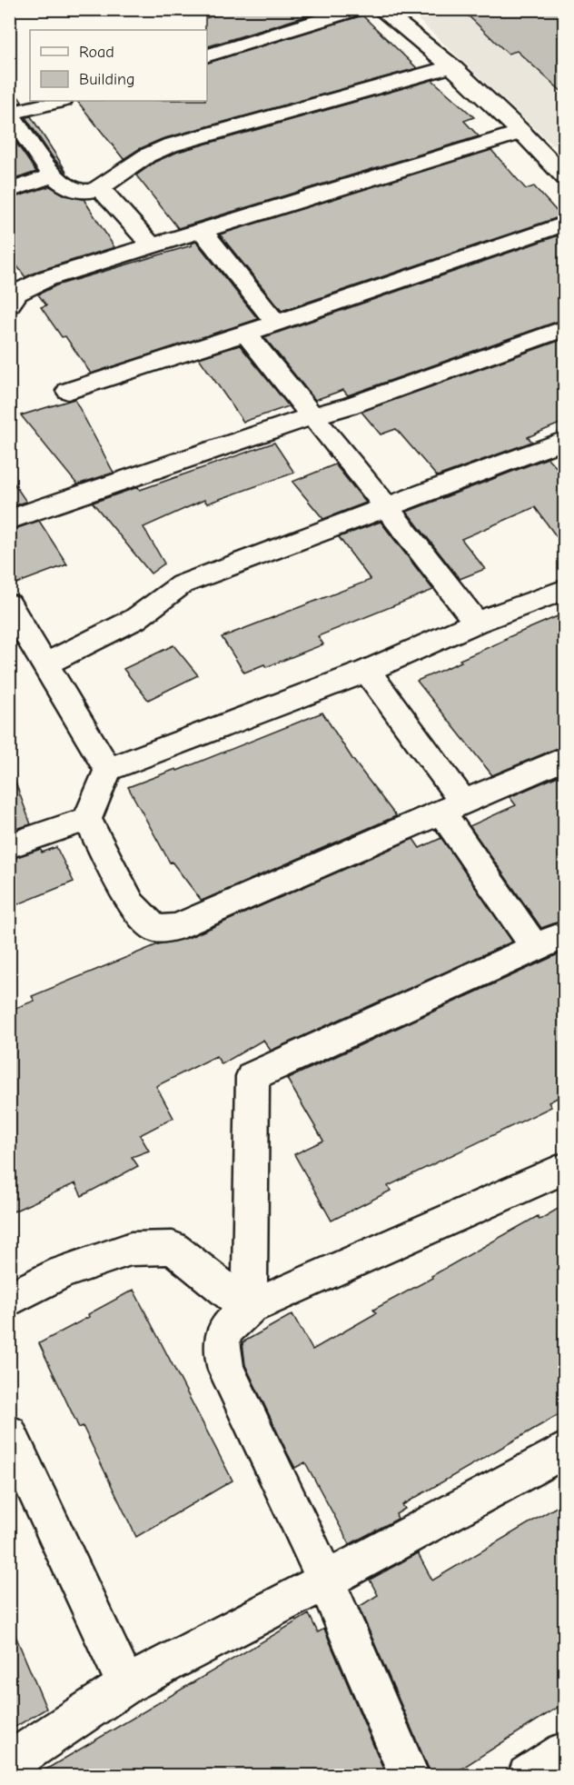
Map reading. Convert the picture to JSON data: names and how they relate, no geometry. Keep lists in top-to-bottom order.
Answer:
{
  "legend": ["Road", "Building"]
}
